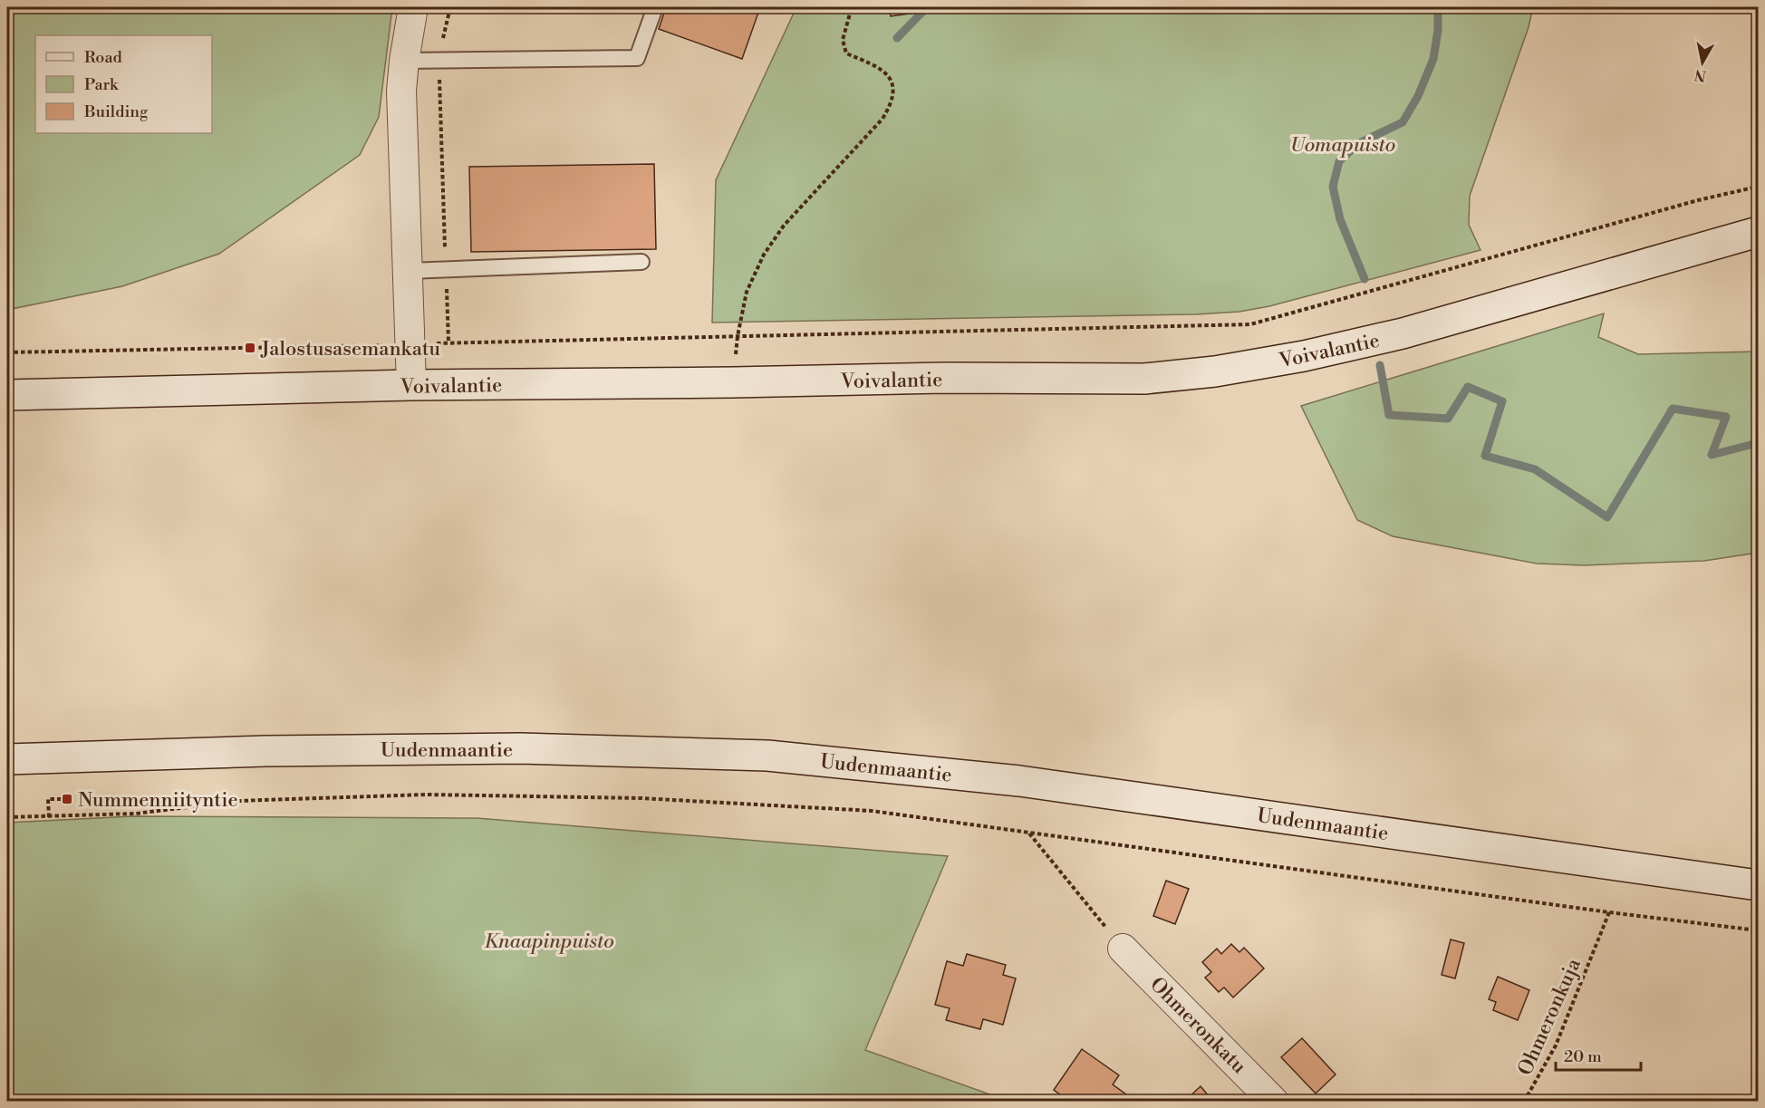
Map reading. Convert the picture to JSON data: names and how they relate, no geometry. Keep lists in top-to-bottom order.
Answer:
{
  "streets": {
    "street": ["Voivalantie", "Uudenmaantie", "Ohmeronkatu"],
    "path": ["Ohmeronkuja"]
  },
  "parks": ["Uomapuisto", "Knaapinpuisto"],
  "places": {
    "transit": ["Jalostusasemankatu", "Nummenniityntie"]
  },
  "legend": ["Road", "Park", "Building"],
  "scale_bar": "20 m",
  "north": "bottom"
}
